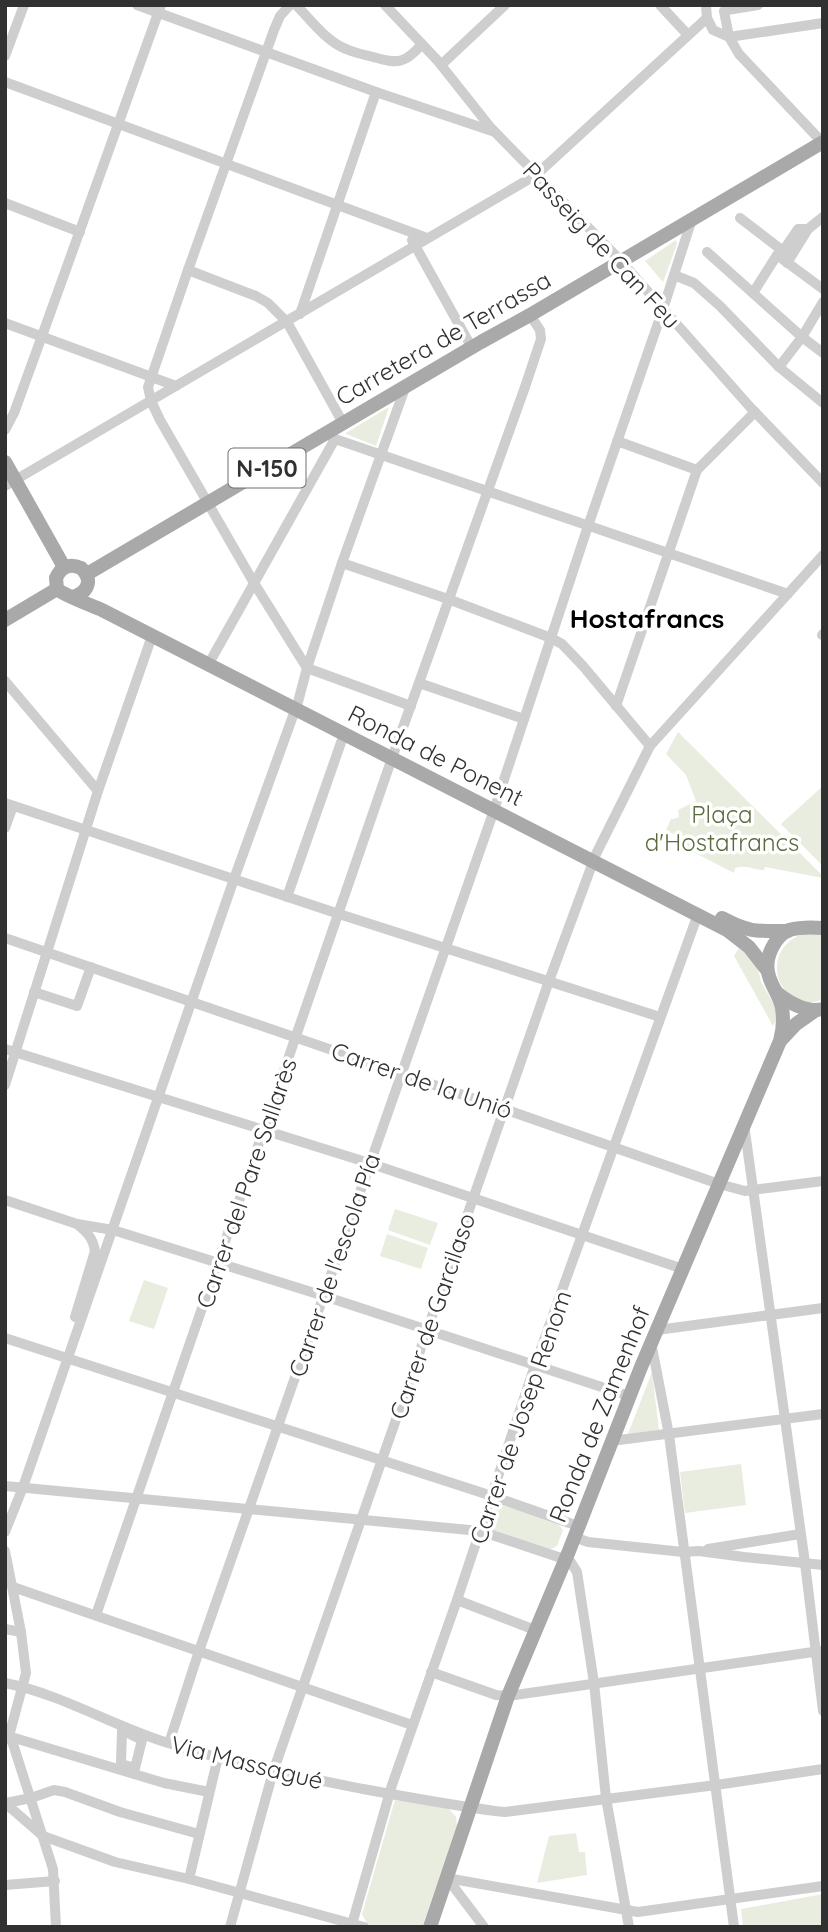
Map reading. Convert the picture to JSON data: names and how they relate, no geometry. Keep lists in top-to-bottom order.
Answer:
{
  "streets": {
    "main road": [
      "Carretera de Terrassa",
      "N-150",
      "Ronda de Ponent",
      "Ronda de Zamenhof"
    ],
    "street": [
      "Passeig de Can Feu",
      "Carrer de la Unió",
      "Carrer del Pare Sallarès",
      "Carrer de l'escola Pía",
      "Carrer de Garcilaso",
      "Carrer de Josep Renom",
      "Via Massagué"
    ]
  },
  "crossings": [
    ["Passeig de Can Feu", "Carretera de Terrassa"],
    ["Passeig de Can Feu", "Carrer de l'escola Pía"],
    ["Carretera de Terrassa", "Ronda de Ponent"],
    ["Carretera de Terrassa", "Carrer del Pare Sallarès"],
    ["Carretera de Terrassa", "Carrer de l'escola Pía"],
    ["Ronda de Ponent", "Carrer del Pare Sallarès"],
    ["Ronda de Ponent", "Carrer de l'escola Pía"],
    ["Ronda de Ponent", "Carrer de Garcilaso"],
    ["Ronda de Ponent", "Ronda de Zamenhof"],
    ["Ronda de Ponent", "Carrer de Josep Renom"],
    ["Carrer de la Unió", "Carrer del Pare Sallarès"],
    ["Carrer de la Unió", "Carrer de l'escola Pía"],
    ["Carrer de la Unió", "Carrer de Garcilaso"],
    ["Carrer de la Unió", "Ronda de Zamenhof"],
    ["Carrer de la Unió", "Carrer de Josep Renom"],
    ["Carrer de l'escola Pía", "Via Massagué"],
    ["Carrer de Garcilaso", "Via Massagué"],
    ["Ronda de Zamenhof", "Via Massagué"],
    ["Carrer de Josep Renom", "Via Massagué"]
  ],
  "districts": ["Hostafrancs"],
  "parks": ["Plaça d'Hostafrancs"]
}
